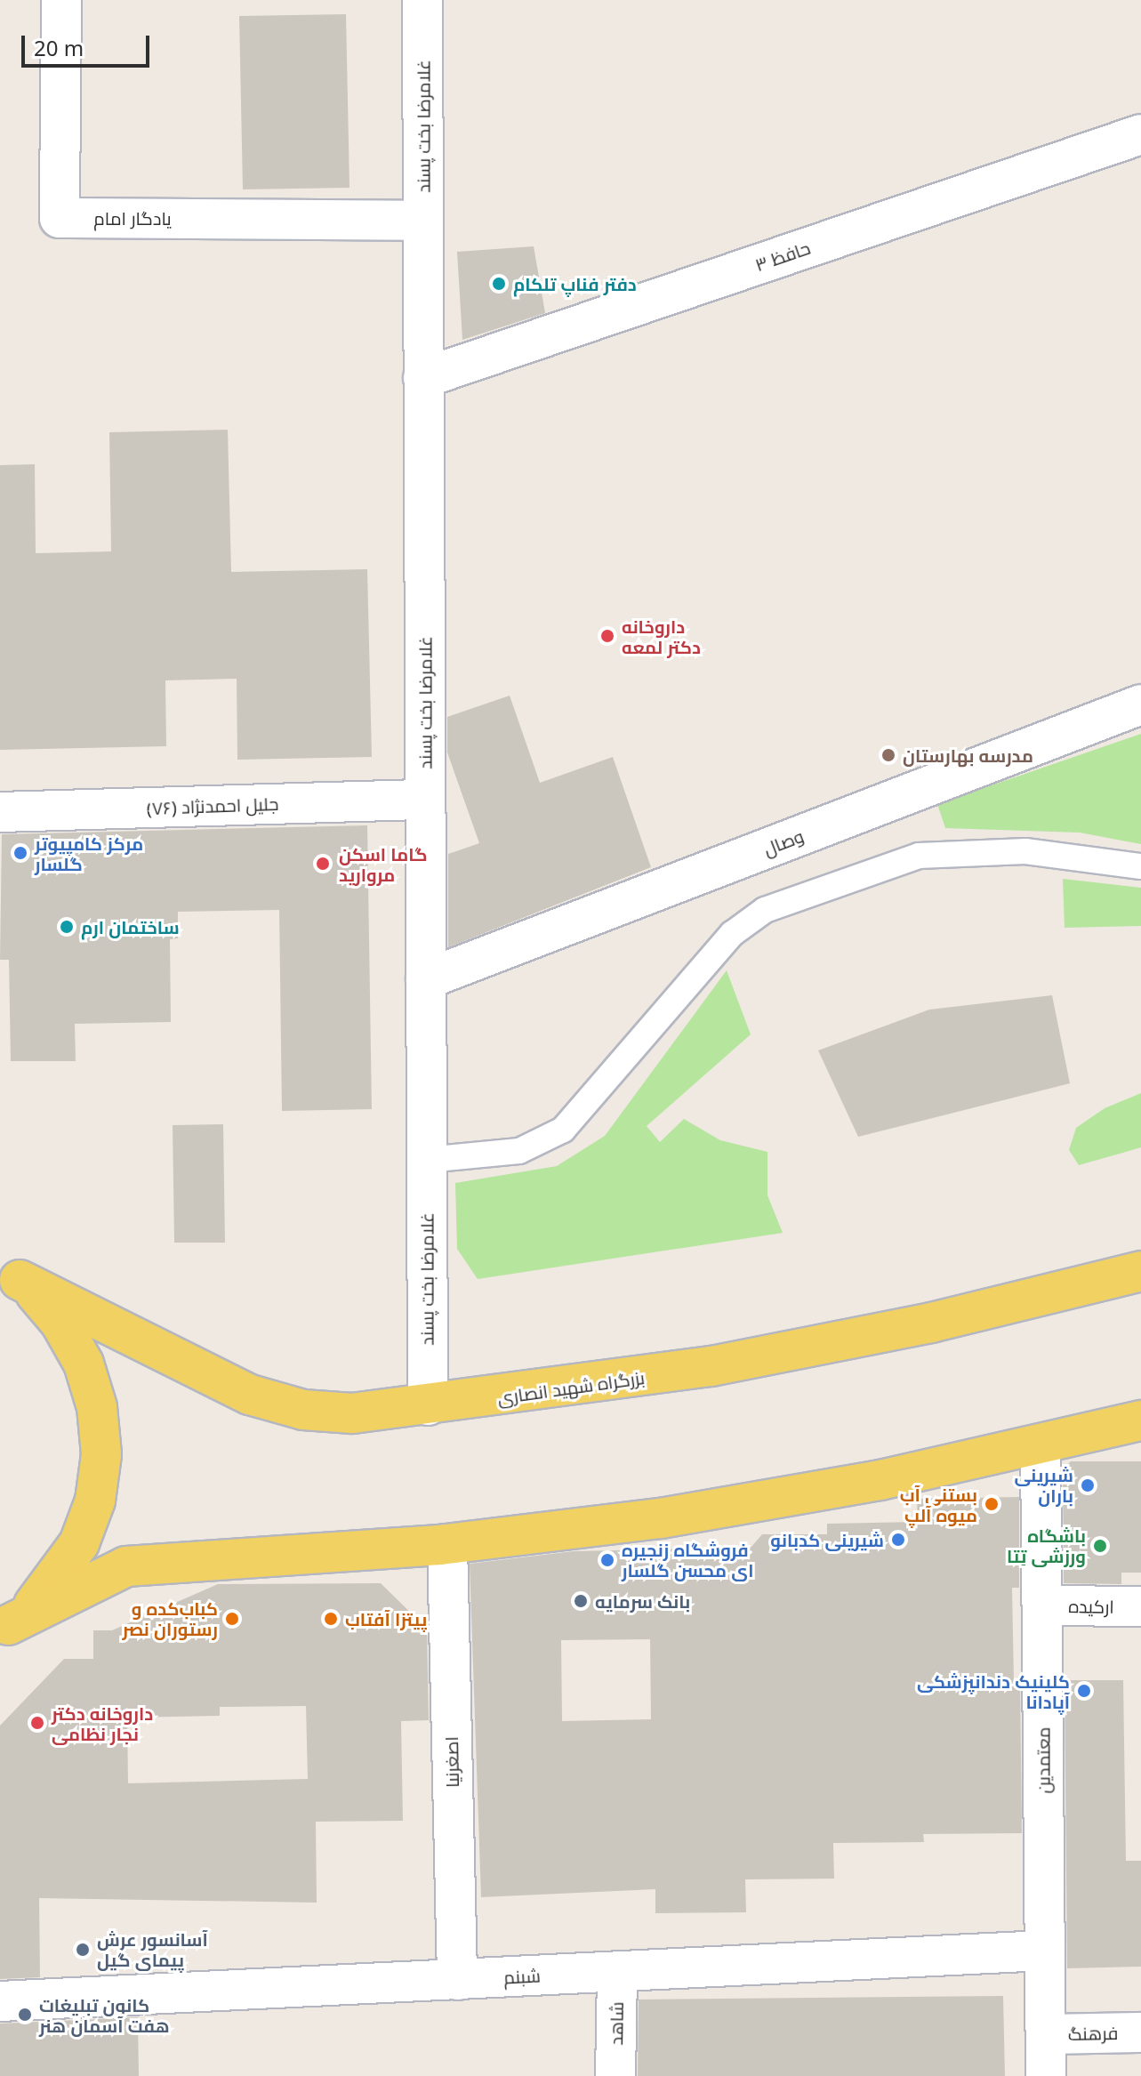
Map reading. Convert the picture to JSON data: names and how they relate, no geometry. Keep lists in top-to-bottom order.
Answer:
{
  "streets": {
    "main road": ["بزرگراه شهید انصاری"],
    "street": [
      "غلامرضا بخت پسند",
      "یادگار امام",
      "حافظ ۳",
      "جلیل احمدنژاد (۷۶)",
      "وصال",
      "ارکیده",
      "معتمدین",
      "اصغرنیا",
      "شبنم",
      "شاهد",
      "فرهنگ"
    ]
  },
  "crossings": [
    ["غلامرضا بخت پسند", "یادگار امام"],
    ["غلامرضا بخت پسند", "حافظ ۳"],
    ["غلامرضا بخت پسند", "جلیل احمدنژاد (۷۶)"],
    ["غلامرضا بخت پسند", "وصال"],
    ["غلامرضا بخت پسند", "بزرگراه شهید انصاری"],
    ["ارکیده", "معتمدین"],
    ["معتمدین", "شبنم"],
    ["معتمدین", "فرهنگ"],
    ["اصغرنیا", "شبنم"],
    ["شبنم", "شاهد"]
  ],
  "places": [
    "دفتر فناپ تلکام",
    "داروخانه دکتر لمعه",
    "مدرسه بهارستان",
    "مرکز کامپیوتر گلسار",
    "گاما اسکن مروارید",
    "ساختمان ارم",
    "شیرینی باران",
    "بستنی آب میوه آلپ",
    "شیرینی کدبانو",
    "باشگاه ورزشی تِتا",
    "فروشگاه زنجیره ای محسن گلسار",
    "بانک سرمایه",
    "کباب‌کده و رستوران نصر",
    "پیتزا آفتاب",
    "کلینیک دندانپزشکی آپادانا",
    "داروخانه دکتر نجار نظامی",
    "آسانسور عرش پیمای گیل",
    "کانون تبلیغات هفت آسمان هنر"
  ],
  "scale_bar": "20 m"
}
